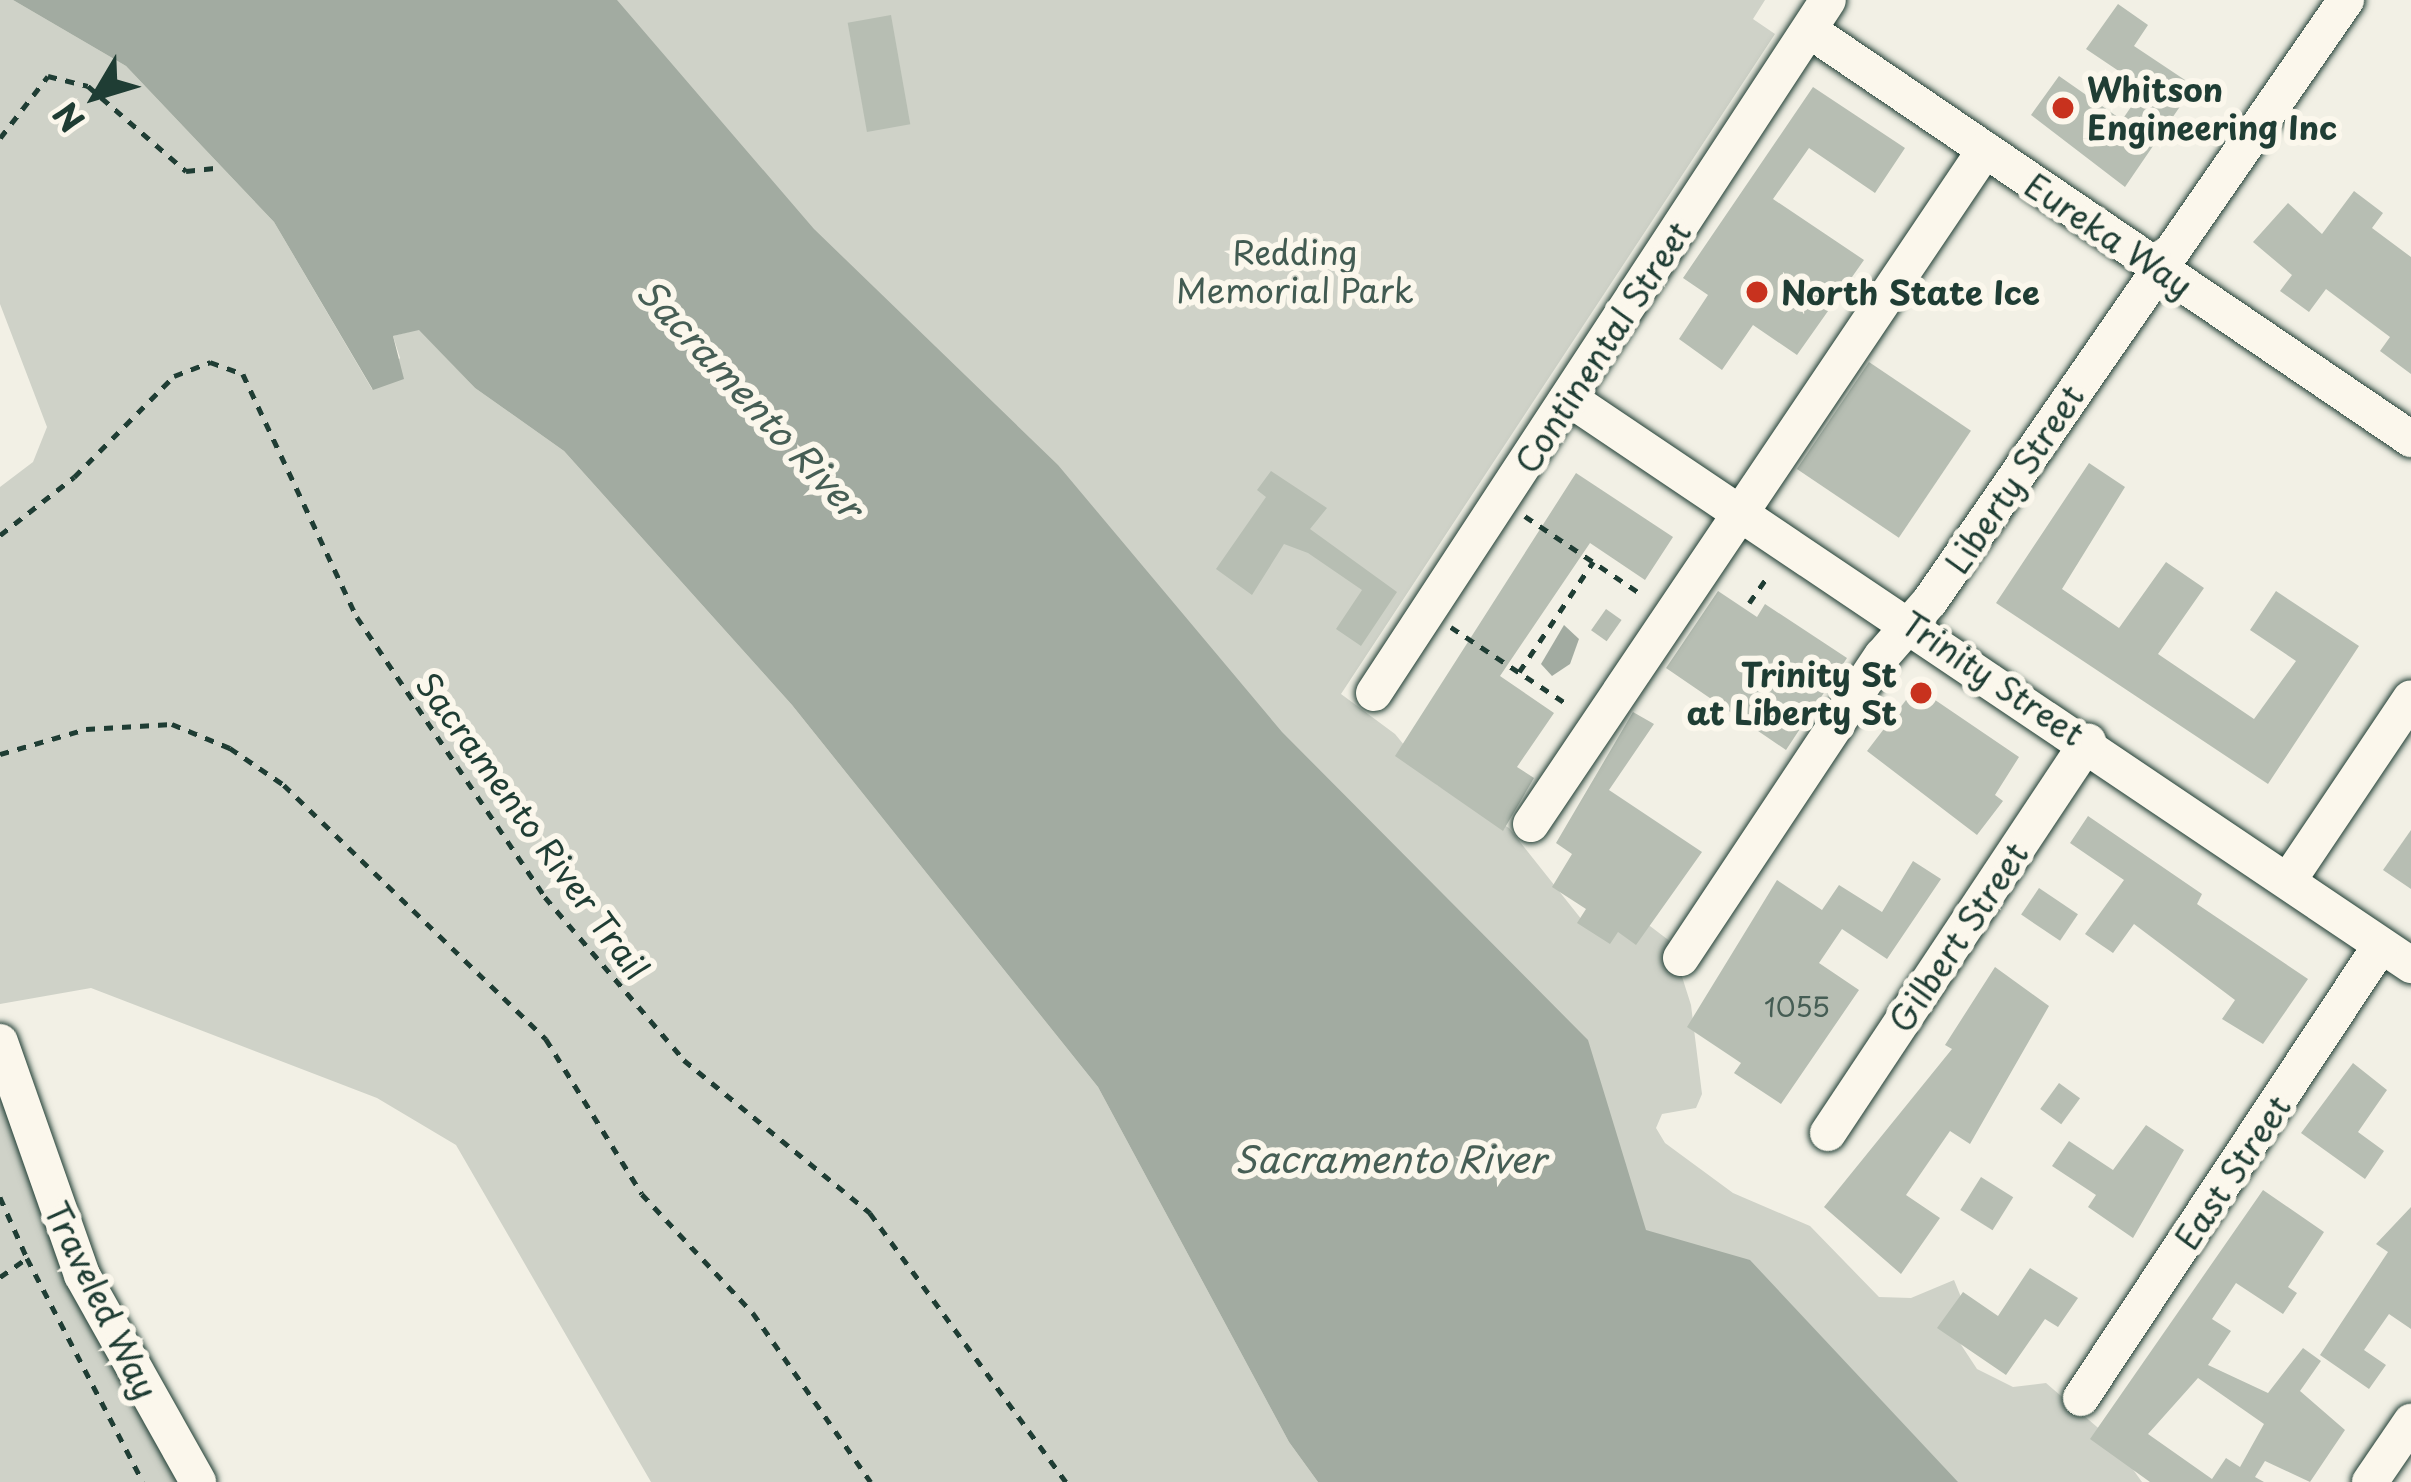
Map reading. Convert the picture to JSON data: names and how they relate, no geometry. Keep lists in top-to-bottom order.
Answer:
{
  "streets": {
    "street": [
      "Eureka Way",
      "Continental Street",
      "Liberty Street",
      "Trinity Street",
      "Gilbert Street",
      "East Street",
      "Traveled Way"
    ],
    "path": ["Sacramento River Trail"]
  },
  "crossings": [
    ["Eureka Way", "Continental Street"],
    ["Eureka Way", "Liberty Street"],
    ["Continental Street", "Trinity Street"],
    ["Liberty Street", "Trinity Street"],
    ["Trinity Street", "Gilbert Street"],
    ["Trinity Street", "East Street"]
  ],
  "water": ["Sacramento River"],
  "parks": ["Redding Memorial Park"],
  "places": ["Whitson Engineering Inc", "North State Ice", "Trinity St at Liberty St"],
  "house_numbers": ["1055"],
  "north": "bottom left"
}
